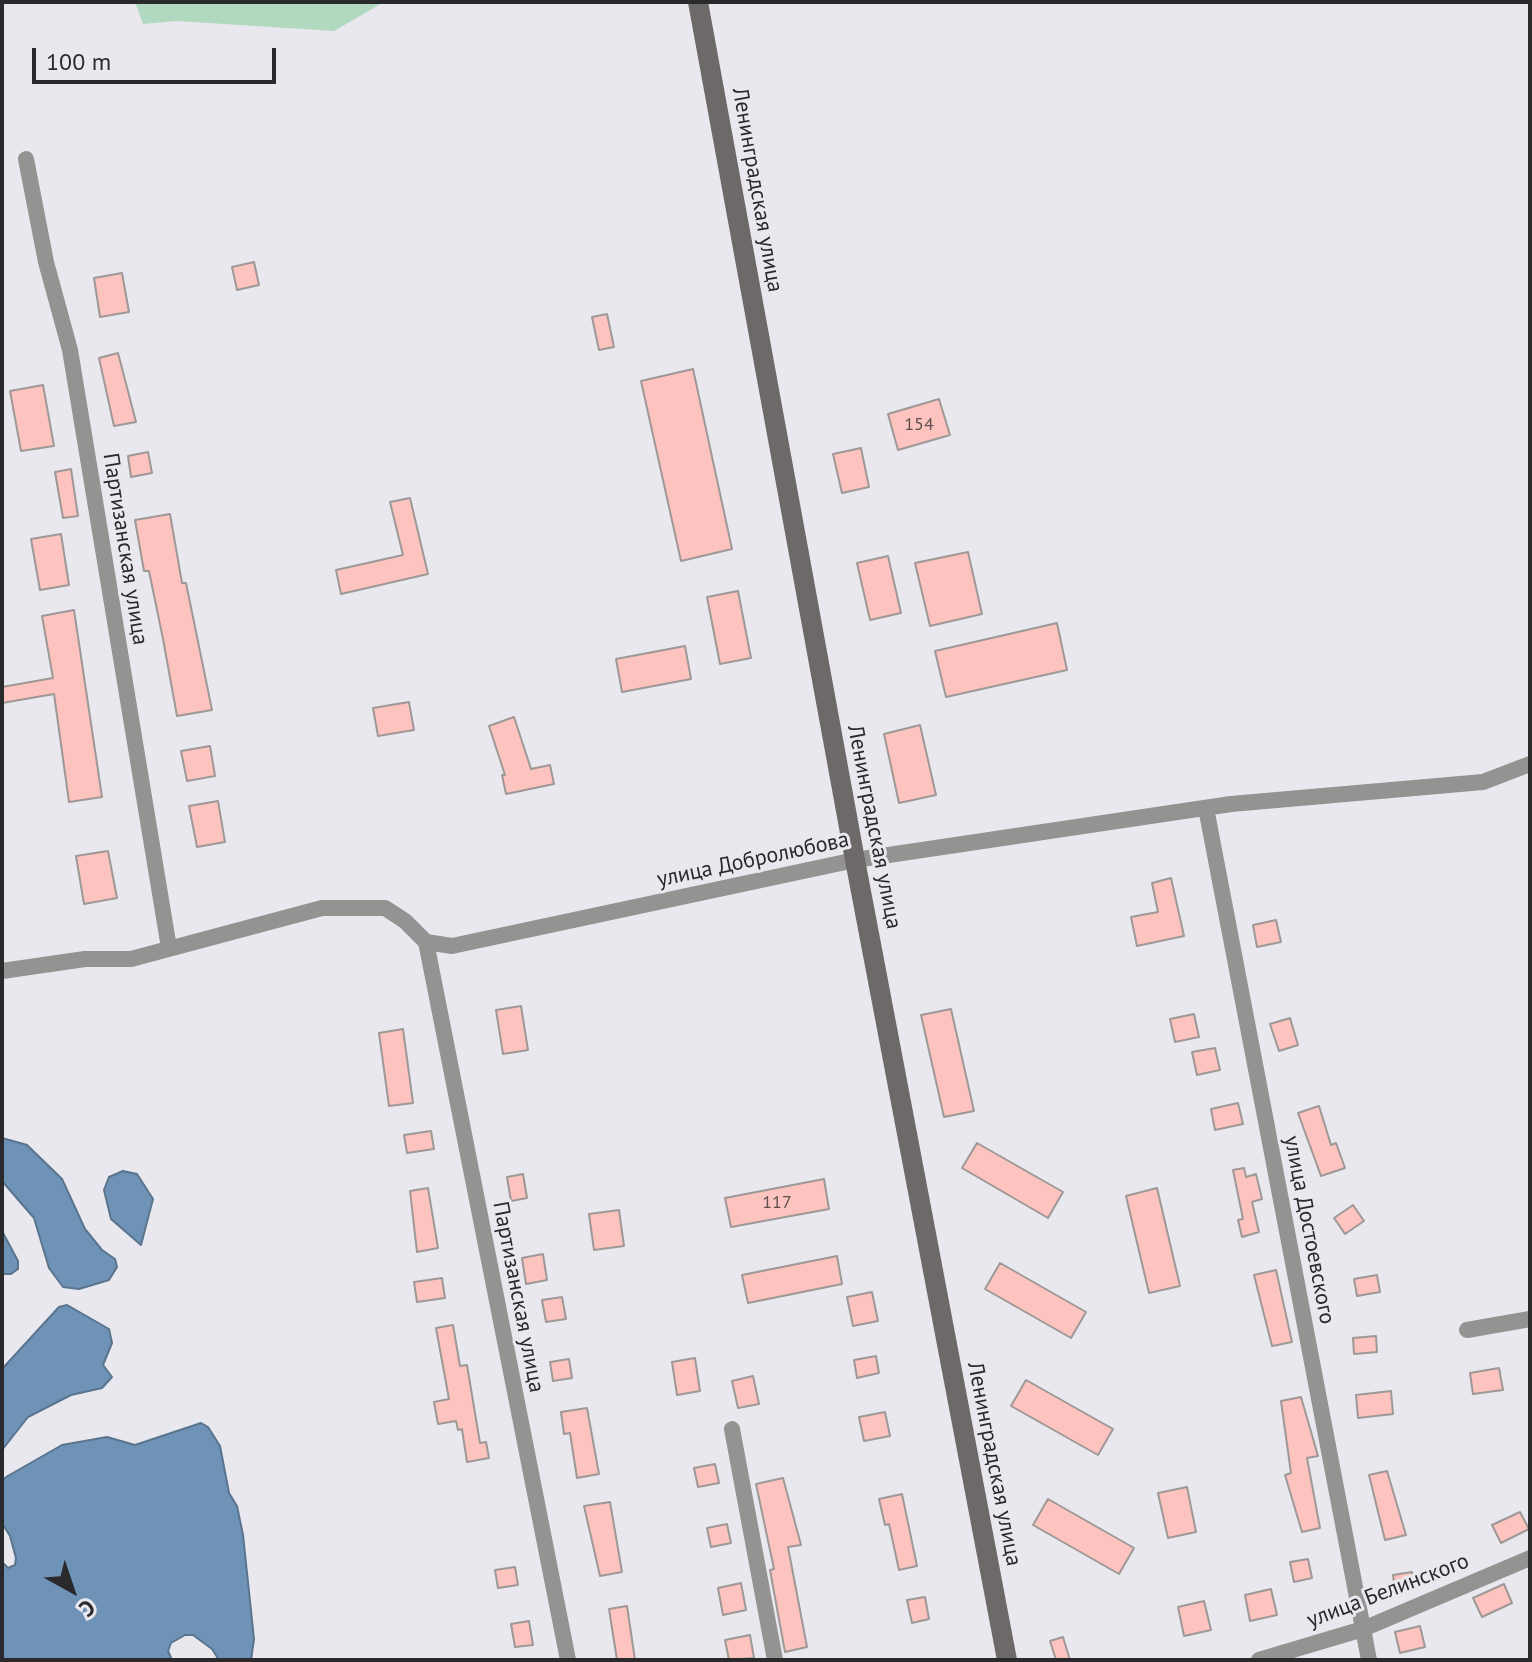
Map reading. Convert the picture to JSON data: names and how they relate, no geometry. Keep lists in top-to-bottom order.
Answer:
{
  "streets": {
    "street": [
      "Ленинградская улица",
      "Партизанская улица",
      "улица Добролюбова",
      "улица Достоевского",
      "улица Белинского"
    ]
  },
  "crossings": [
    ["Ленинградская улица", "улица Добролюбова"],
    ["Партизанская улица", "улица Добролюбова"],
    ["улица Добролюбова", "улица Достоевского"],
    ["улица Достоевского", "улица Белинского"]
  ],
  "house_numbers": ["154", "117"],
  "scale_bar": "100 m",
  "north": "bottom right"
}
